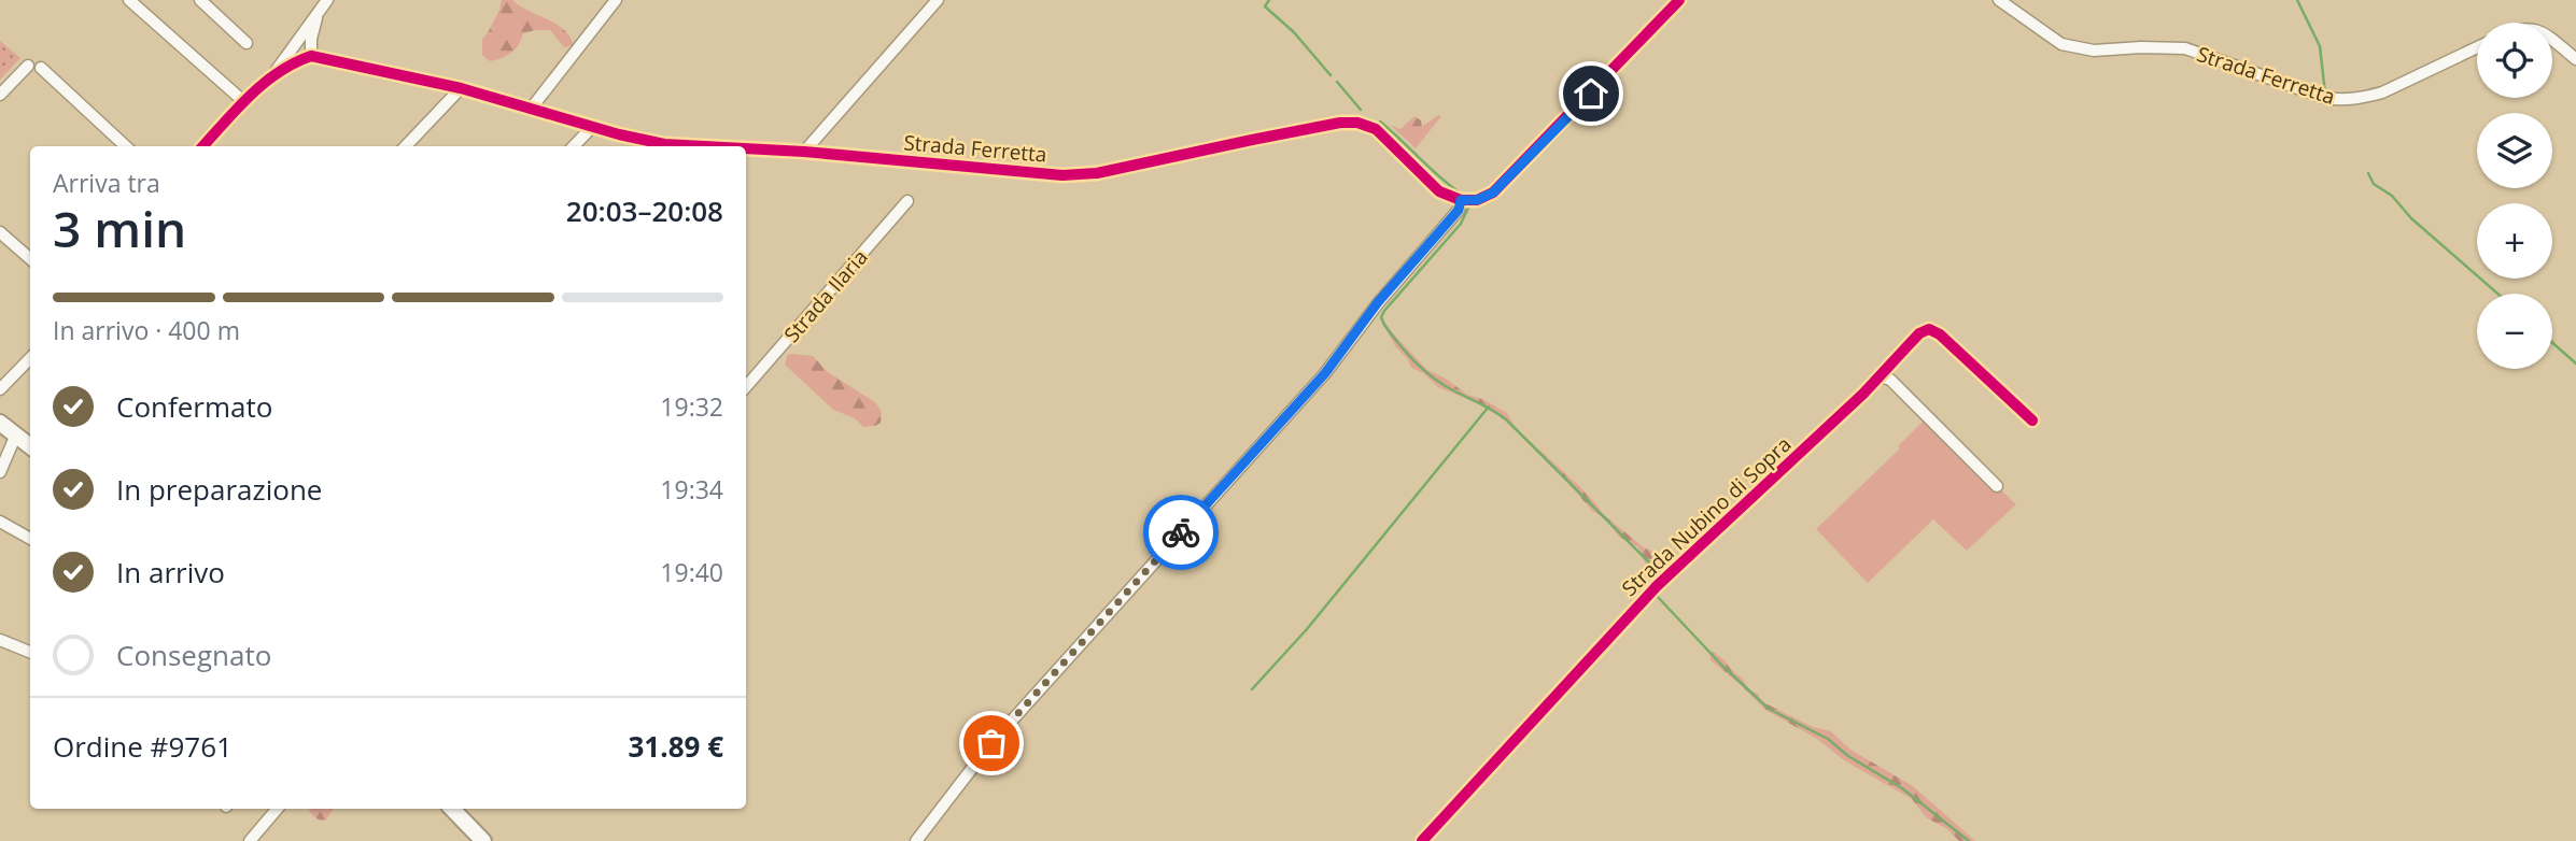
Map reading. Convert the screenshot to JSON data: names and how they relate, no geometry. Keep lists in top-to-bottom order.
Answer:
{
  "streets": {
    "street": ["Strada Ferretta", "Strada Ilaria", "Strada Nubino di Sopra"]
  },
  "page": {
    "map_buttons": ["+", "−"],
    "heading": ["3 min", "Arriva tra", "20:03–20:08"],
    "panel": ["Ordine #9761", "31.89 €"],
    "bar": "In arrivo · 400 m",
    "list": [
      ["Confermato", "19:32"],
      ["In preparazione", "19:34"],
      ["In arrivo", "19:40"],
      "Consegnato"
    ]
  }
}
